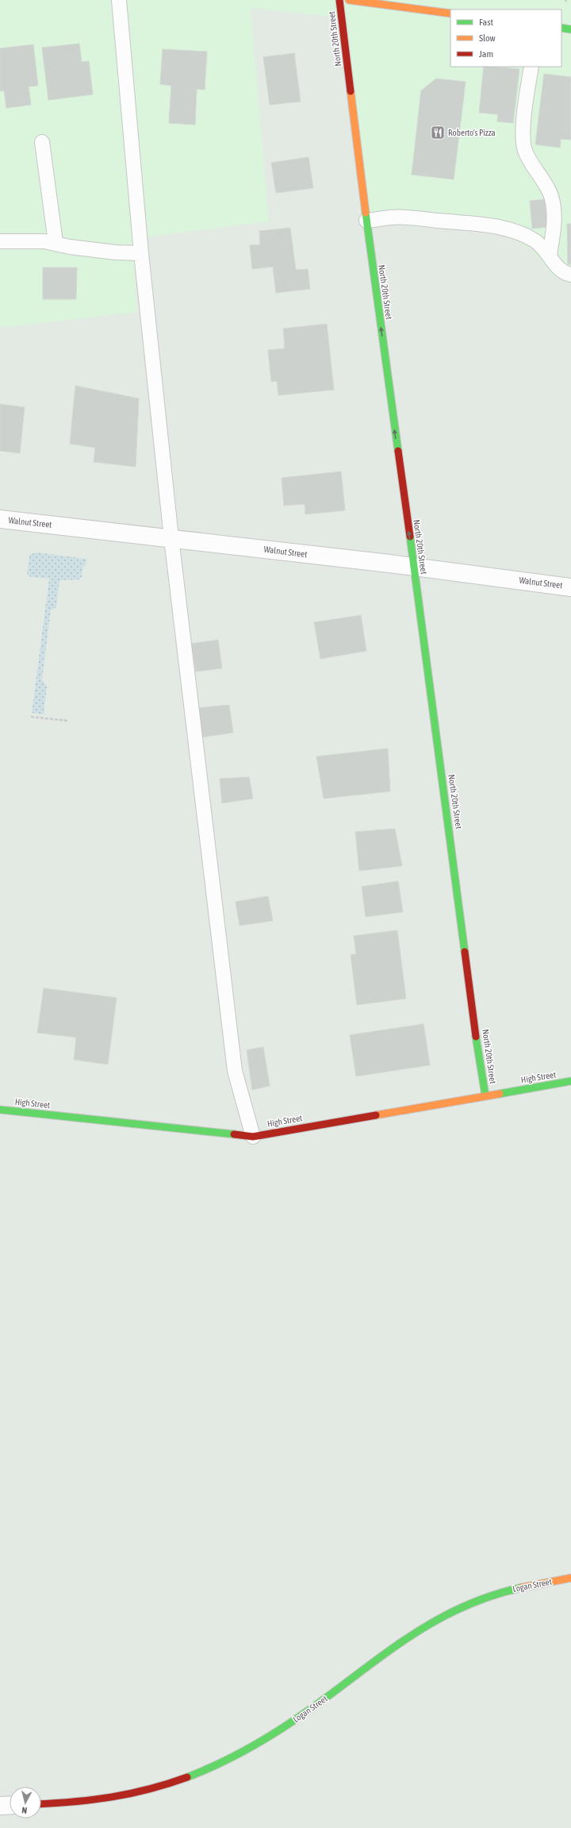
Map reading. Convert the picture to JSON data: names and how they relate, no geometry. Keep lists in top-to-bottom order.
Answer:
{
  "streets": {
    "street": [
      "North 20th Street",
      "Walnut Street",
      "High Street",
      "Logan Street"
    ]
  },
  "crossings": [
    ["North 20th Street", "Walnut Street"],
    ["North 20th Street", "High Street"]
  ],
  "places": {
    "restaurant": ["Roberto's Pizza"]
  },
  "legend": ["Fast", "Slow", "Jam"],
  "north": "bottom"
}
